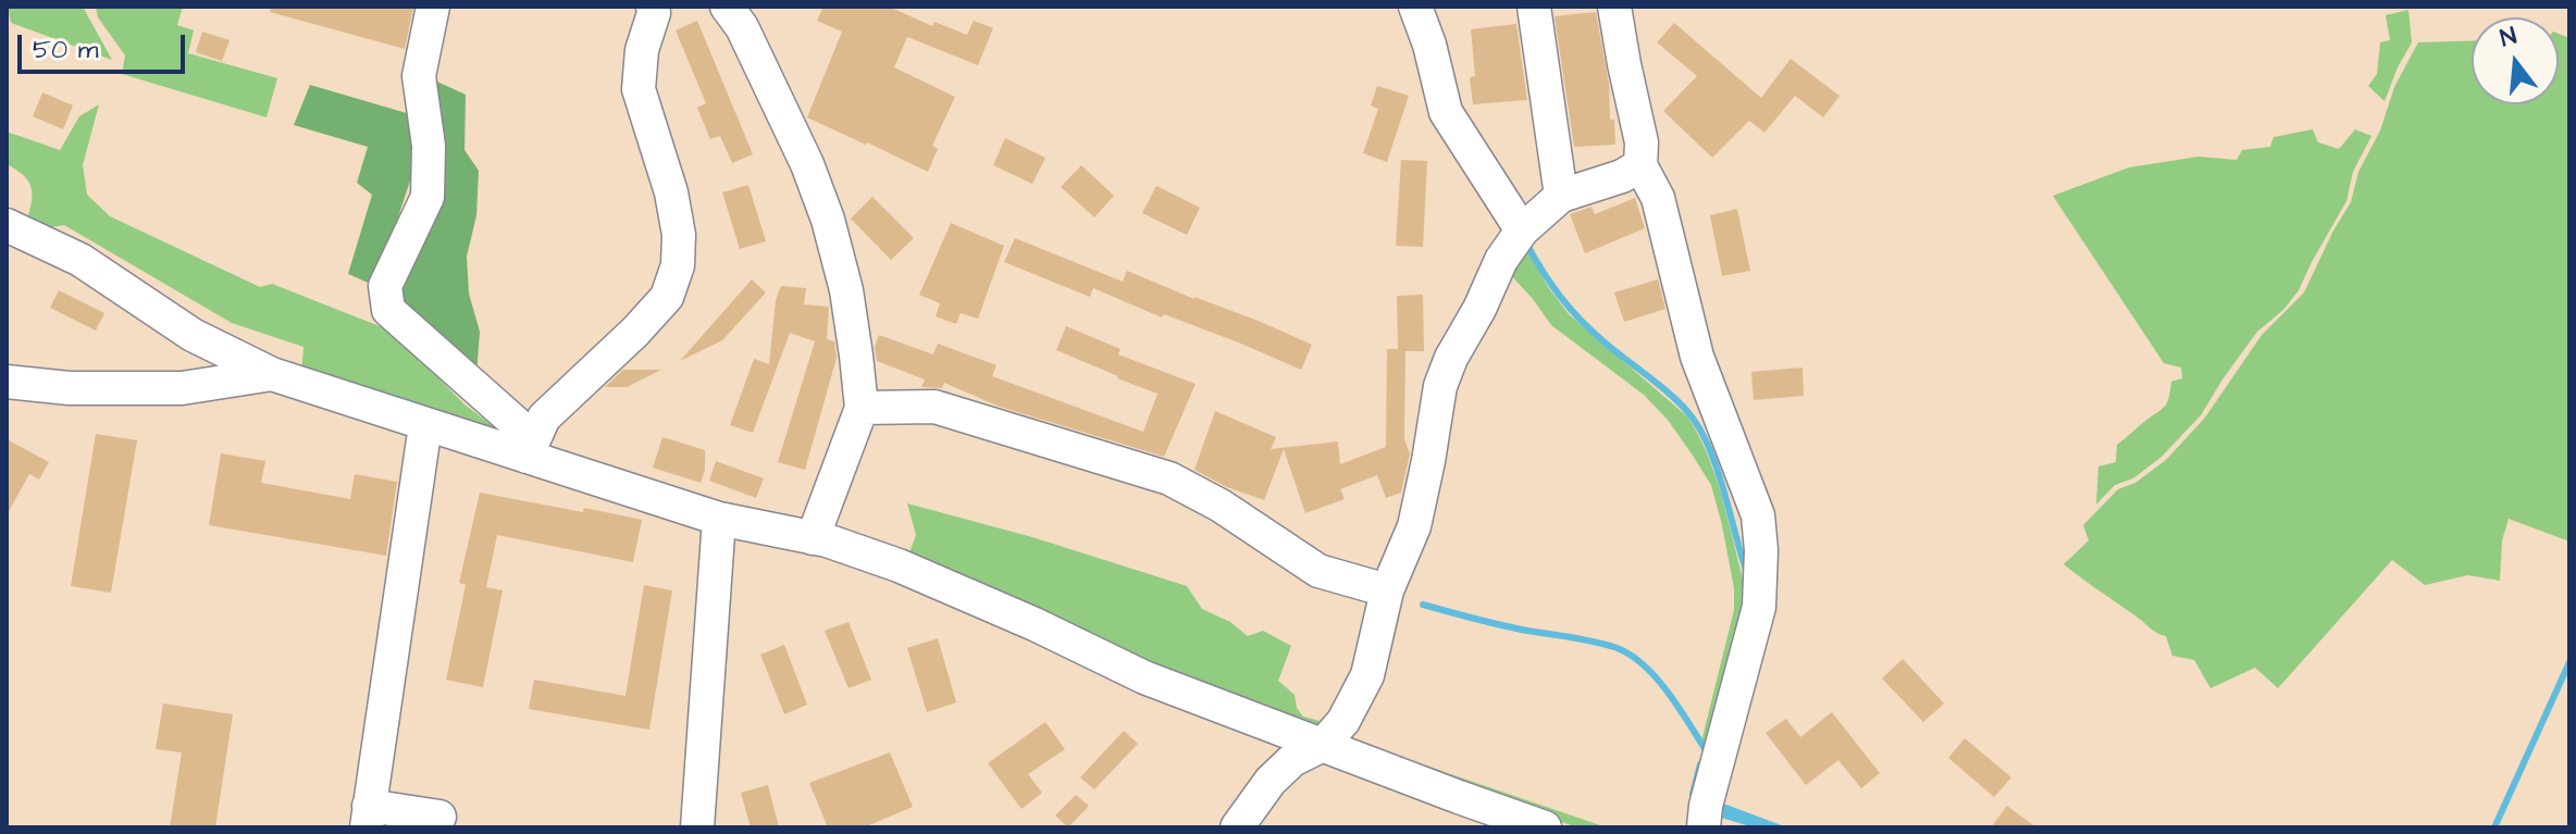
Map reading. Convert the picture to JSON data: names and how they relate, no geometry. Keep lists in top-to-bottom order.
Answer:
{
  "scale_bar": "50 m",
  "north": "top"
}
